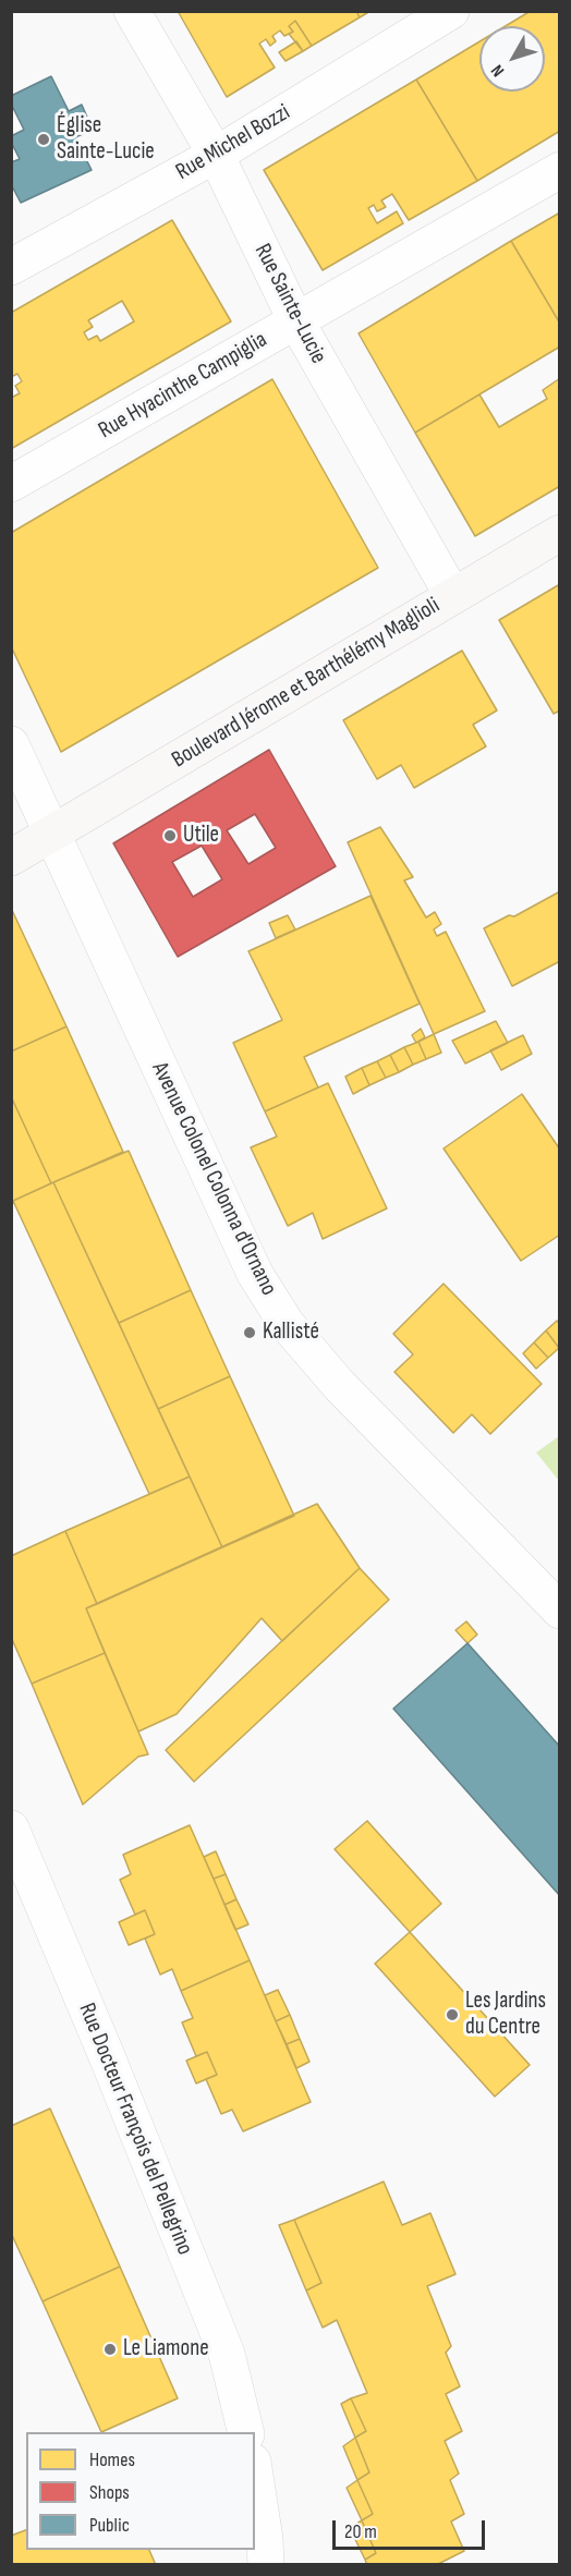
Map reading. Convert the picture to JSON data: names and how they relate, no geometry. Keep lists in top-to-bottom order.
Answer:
{
  "streets": {
    "main road": ["Boulevard Jérome et Barthélémy Maglioli"],
    "street": [
      "Rue Michel Bozzi",
      "Rue Sainte-Lucie",
      "Rue Hyacinthe Campiglia",
      "Avenue Colonel Colonna d'Ornano",
      "Rue Docteur François del Pellegrino"
    ]
  },
  "crossings": [
    ["Rue Michel Bozzi", "Rue Sainte-Lucie"],
    ["Rue Sainte-Lucie", "Rue Hyacinthe Campiglia"],
    ["Rue Sainte-Lucie", "Boulevard Jérome et Barthélémy Maglioli"],
    ["Boulevard Jérome et Barthélémy Maglioli", "Avenue Colonel Colonna d'Ornano"]
  ],
  "places": [
    "Église Sainte-Lucie",
    "Utile",
    "Kallisté",
    "Les Jardins du Centre",
    "Le Liamone"
  ],
  "legend": ["Homes", "Shops", "Public"],
  "scale_bar": "20 m",
  "north": "bottom left"
}
